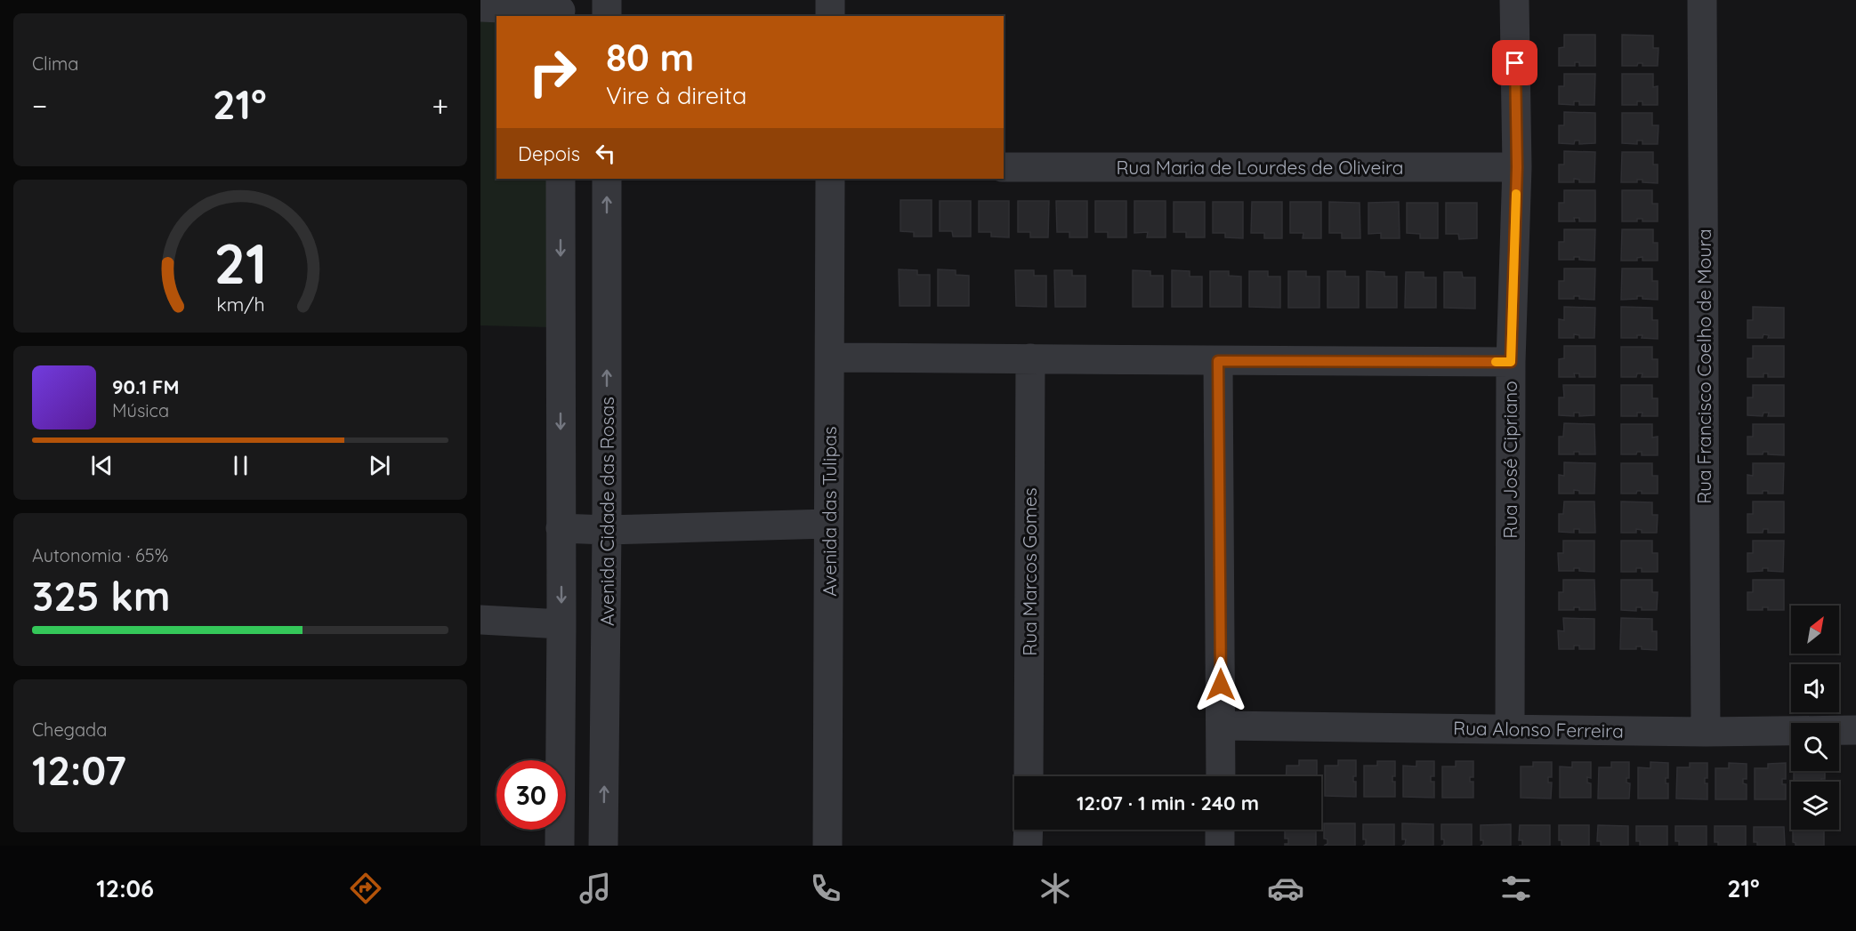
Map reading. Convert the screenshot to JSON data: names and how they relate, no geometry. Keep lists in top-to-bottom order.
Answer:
{
  "streets": {
    "street": [
      "Rua Maria de Lourdes de Oliveira",
      "Rua Francisco Coelho de Moura",
      "Rua José Cipriano",
      "Avenida Cidade das Rosas",
      "Avenida das Tulipas",
      "Rua Marcos Gomes",
      "Rua Alonso Ferreira"
    ]
  },
  "crossings": [
    ["Rua Maria de Lourdes de Oliveira", "Rua José Cipriano"],
    ["Rua Francisco Coelho de Moura", "Rua Alonso Ferreira"],
    ["Rua José Cipriano", "Rua Alonso Ferreira"]
  ],
  "north": "top right",
  "page": {
    "tile": [
      "Clima",
      ["Autonomia · 65%", "325 km"],
      ["Chegada", "12:07"]
    ],
    "turn": ["80 m", "Vire à direita"],
    "heat": ["−", "21°", "+"],
    "then": "Depois",
    "song": ["90.1 FM", "Música"],
    "limit": "30",
    "trip": "12:07 · 1 min · 240 m",
    "tabs": ["12:06", "21°"],
    "gauge": ["21", "km/h"]
  }
}
